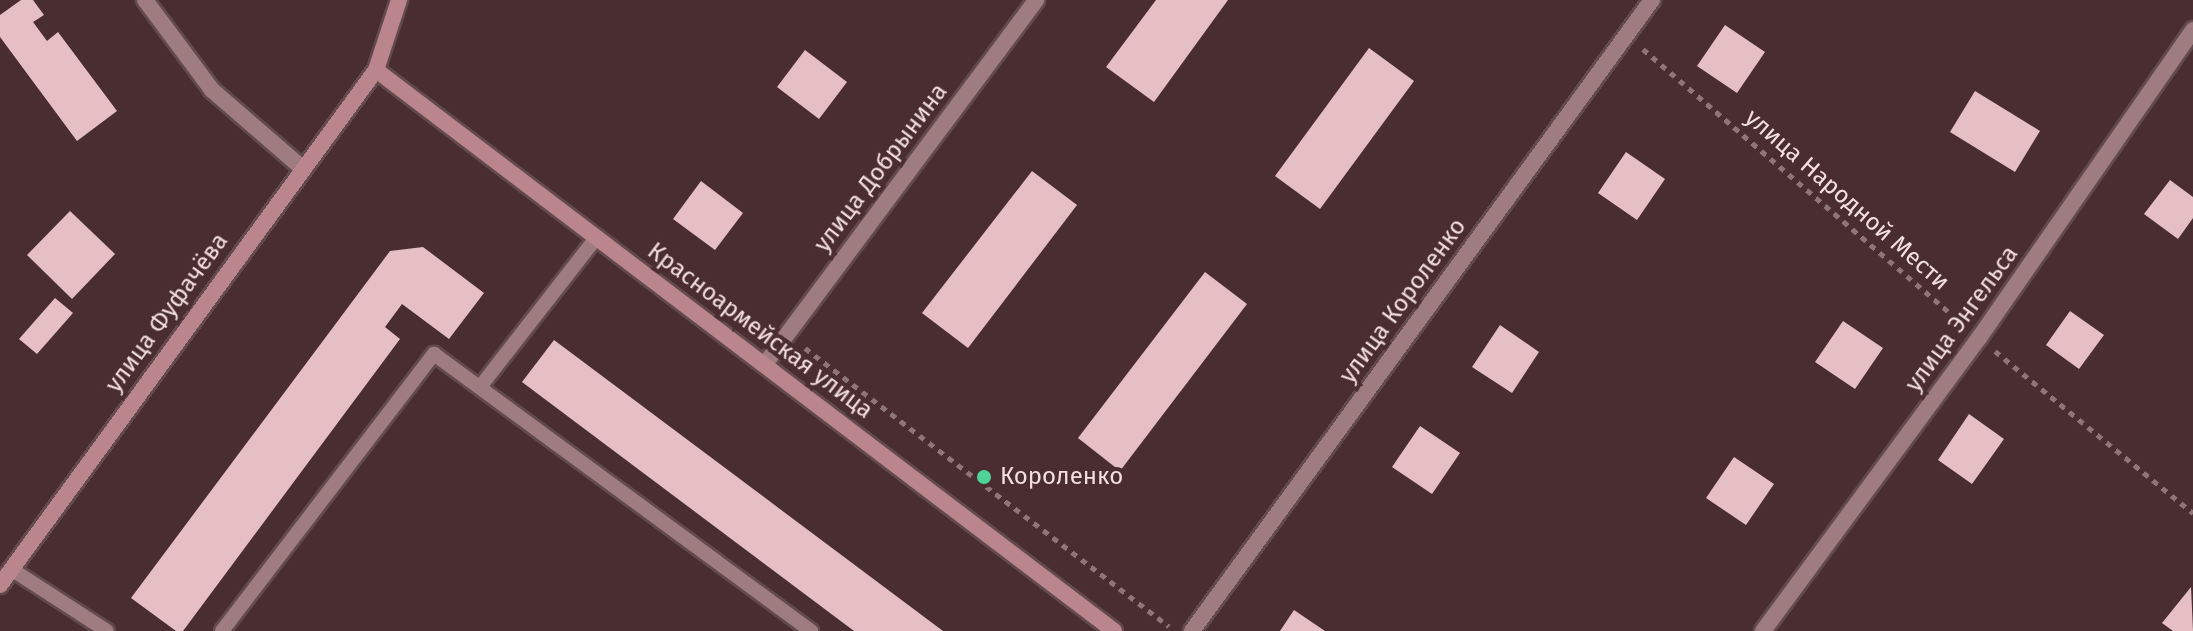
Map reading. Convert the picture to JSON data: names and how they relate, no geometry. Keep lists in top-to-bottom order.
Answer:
{
  "streets": {
    "main road": ["улица Фуфачёва", "Красноармейская улица"],
    "street": ["улица Добрынина", "улица Короленко", "улица Энгельса"],
    "path": ["улица Народной Мести"]
  },
  "crossings": [
    ["улица Добрынина", "Красноармейская улица"],
    ["улица Народной Мести", "улица Короленко"],
    ["улица Народной Мести", "улица Энгельса"],
    ["улица Фуфачёва", "Красноармейская улица"]
  ],
  "places": ["Короленко"]
}
